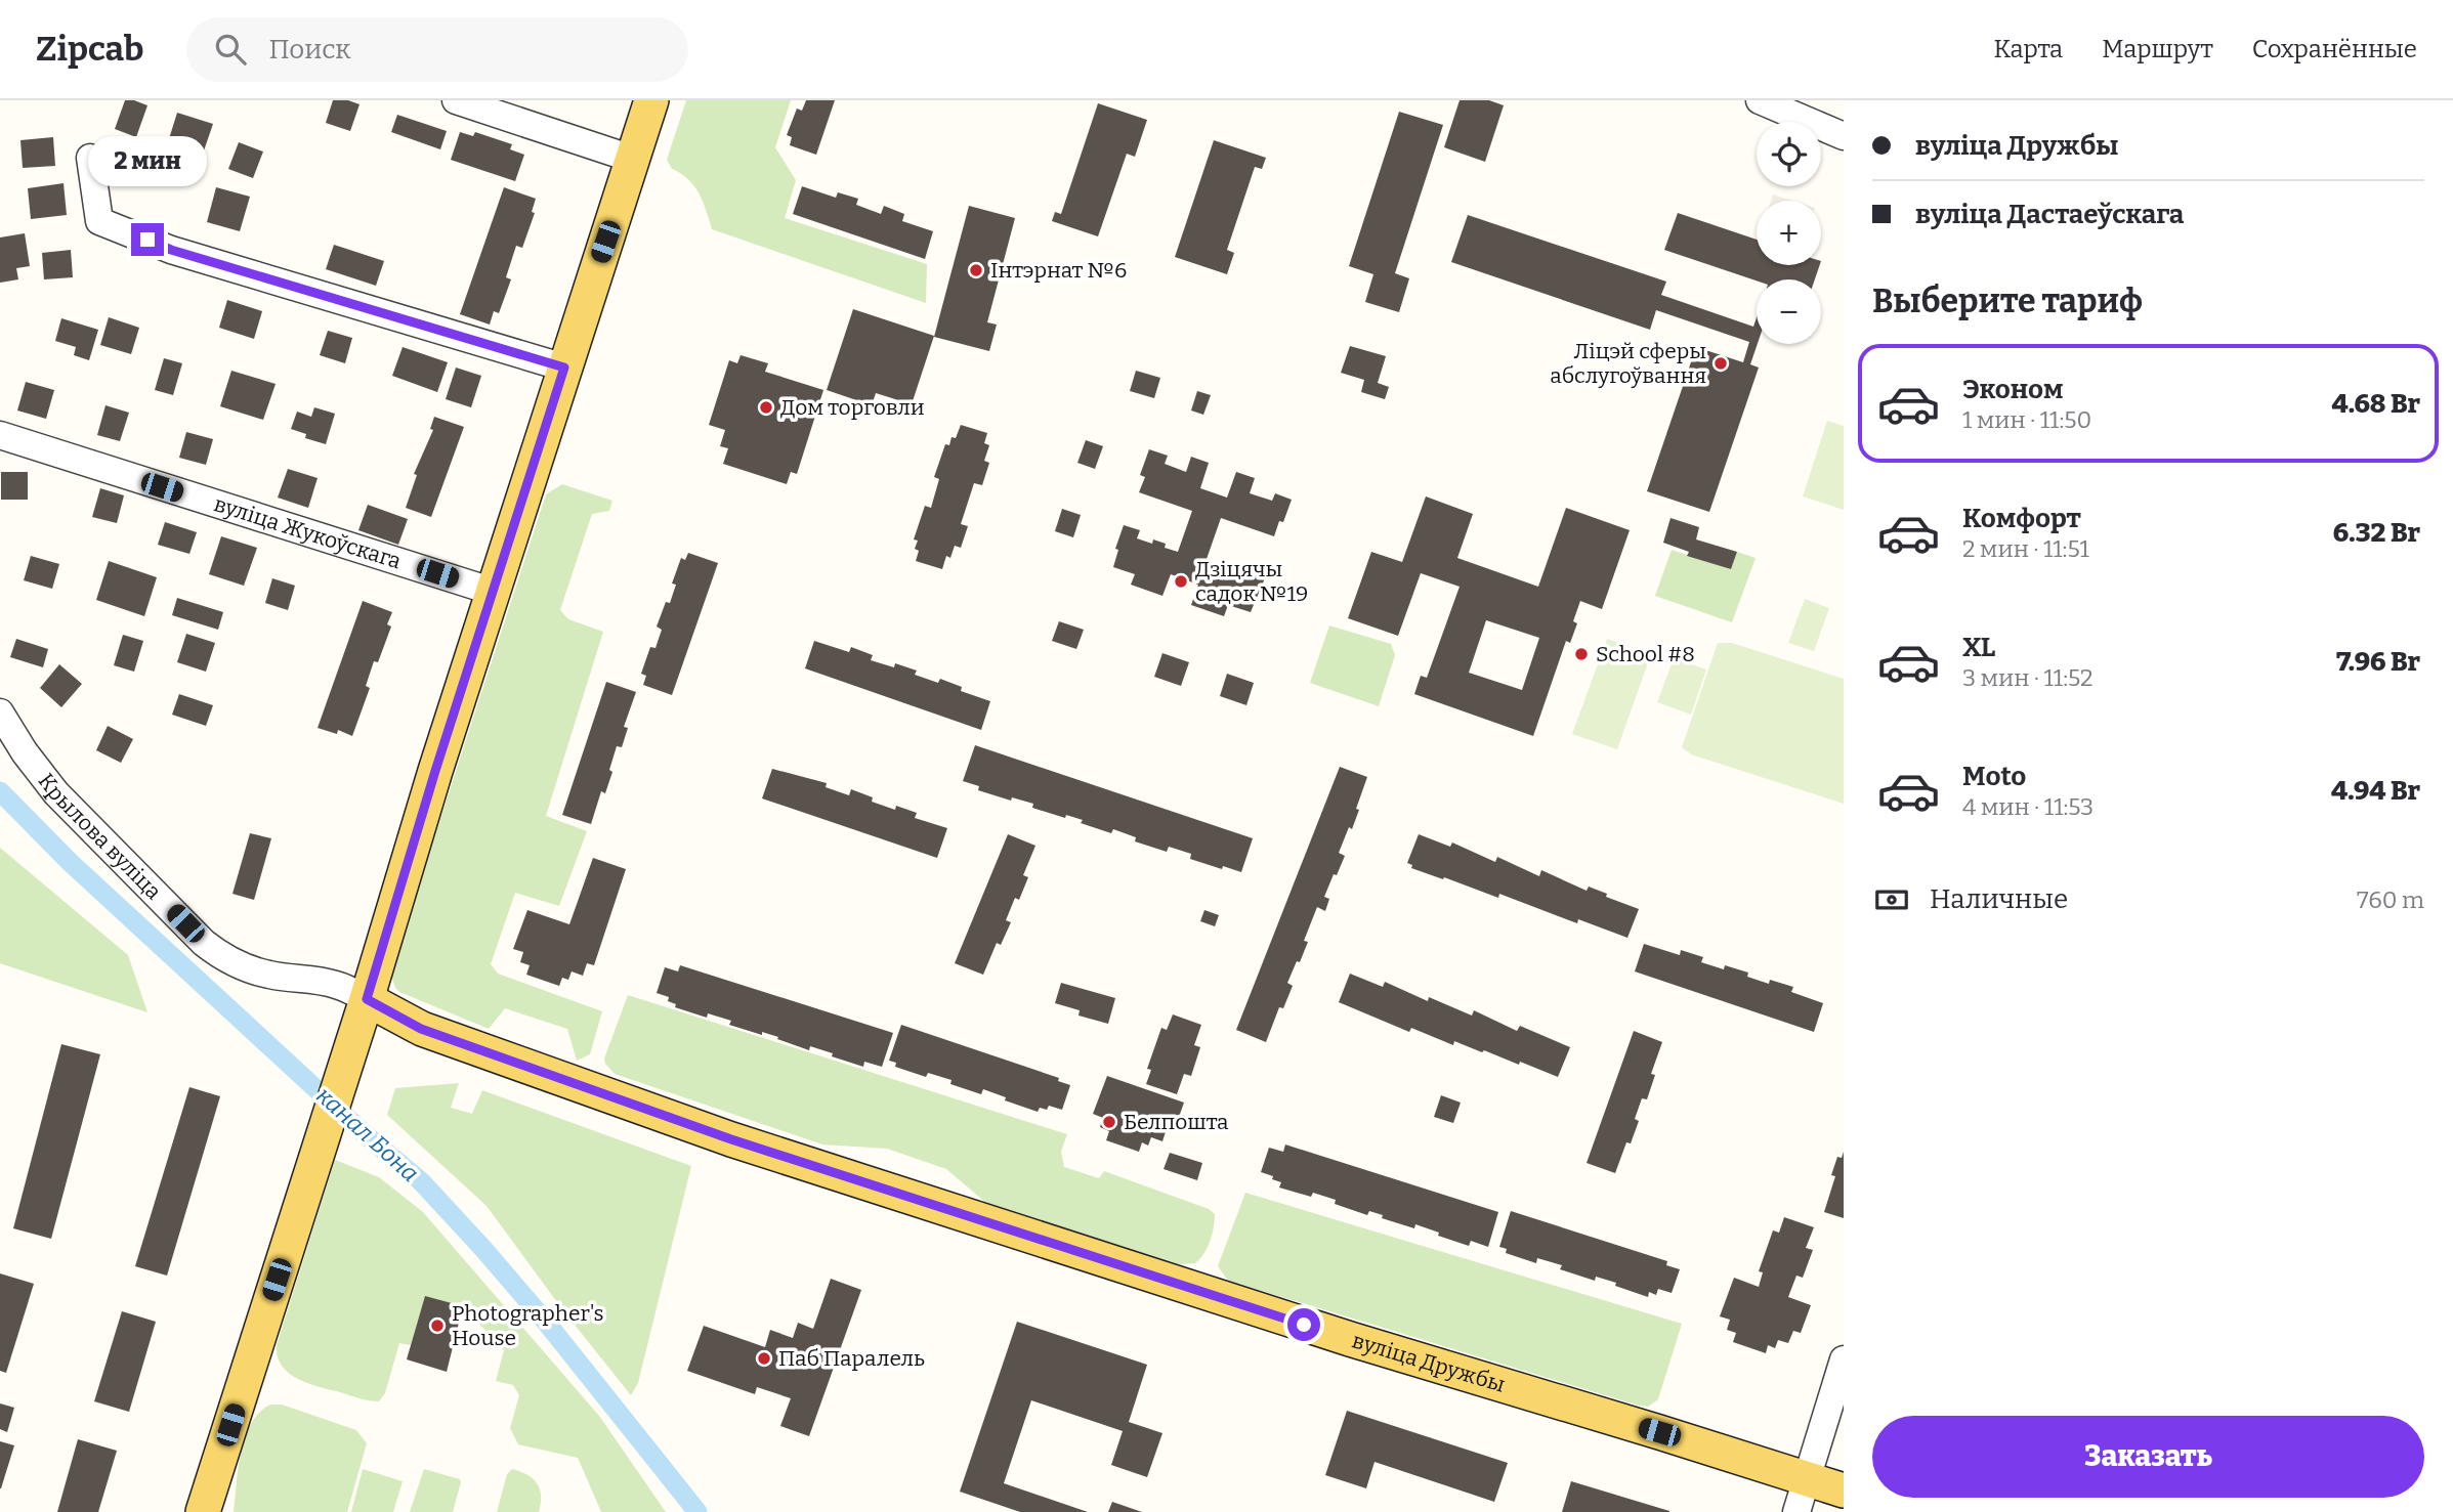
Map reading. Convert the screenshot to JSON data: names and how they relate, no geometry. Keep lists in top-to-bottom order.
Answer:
{
  "streets": {
    "main road": ["вуліца Дружбы"],
    "street": ["вуліца Жукоўскага", "Крылова вуліца"]
  },
  "crossings": [
    ["Крылова вуліца", "вуліца Дружбы"]
  ],
  "water": ["канал Бона"],
  "places": [
    "Інтэрнат №6",
    "Ліцэй сферы абслугоўвання",
    "Дом торговли",
    "Дзіцячы садок №19",
    "School #8",
    "Белпошта",
    "Photographer's House",
    "Паб Паралель"
  ],
  "page": {
    "header": "Zipcab",
    "search": "Поиск",
    "nav": ["Карта", "Маршрут", "Сохранённые"],
    "banner": ["вуліца Дружбы", "вуліца Дастаеўскага"],
    "map_buttons": ["+", "−"],
    "bubble": "2 мин",
    "heading": "Выберите тариф",
    "list": [
      {
        "name": "Эконом",
        "note": "1 мин · 11:50",
        "value": "4.68 Br"
      },
      {
        "name": "Комфорт",
        "note": "2 мин · 11:51",
        "value": "6.32 Br"
      },
      {
        "name": "XL",
        "note": "3 мин · 11:52",
        "value": "7.96 Br"
      },
      {
        "name": "Moto",
        "note": "4 мин · 11:53",
        "value": "4.94 Br"
      }
    ],
    "pay": ["Наличные", "760 m"],
    "buttons": "Заказать"
  }
}
